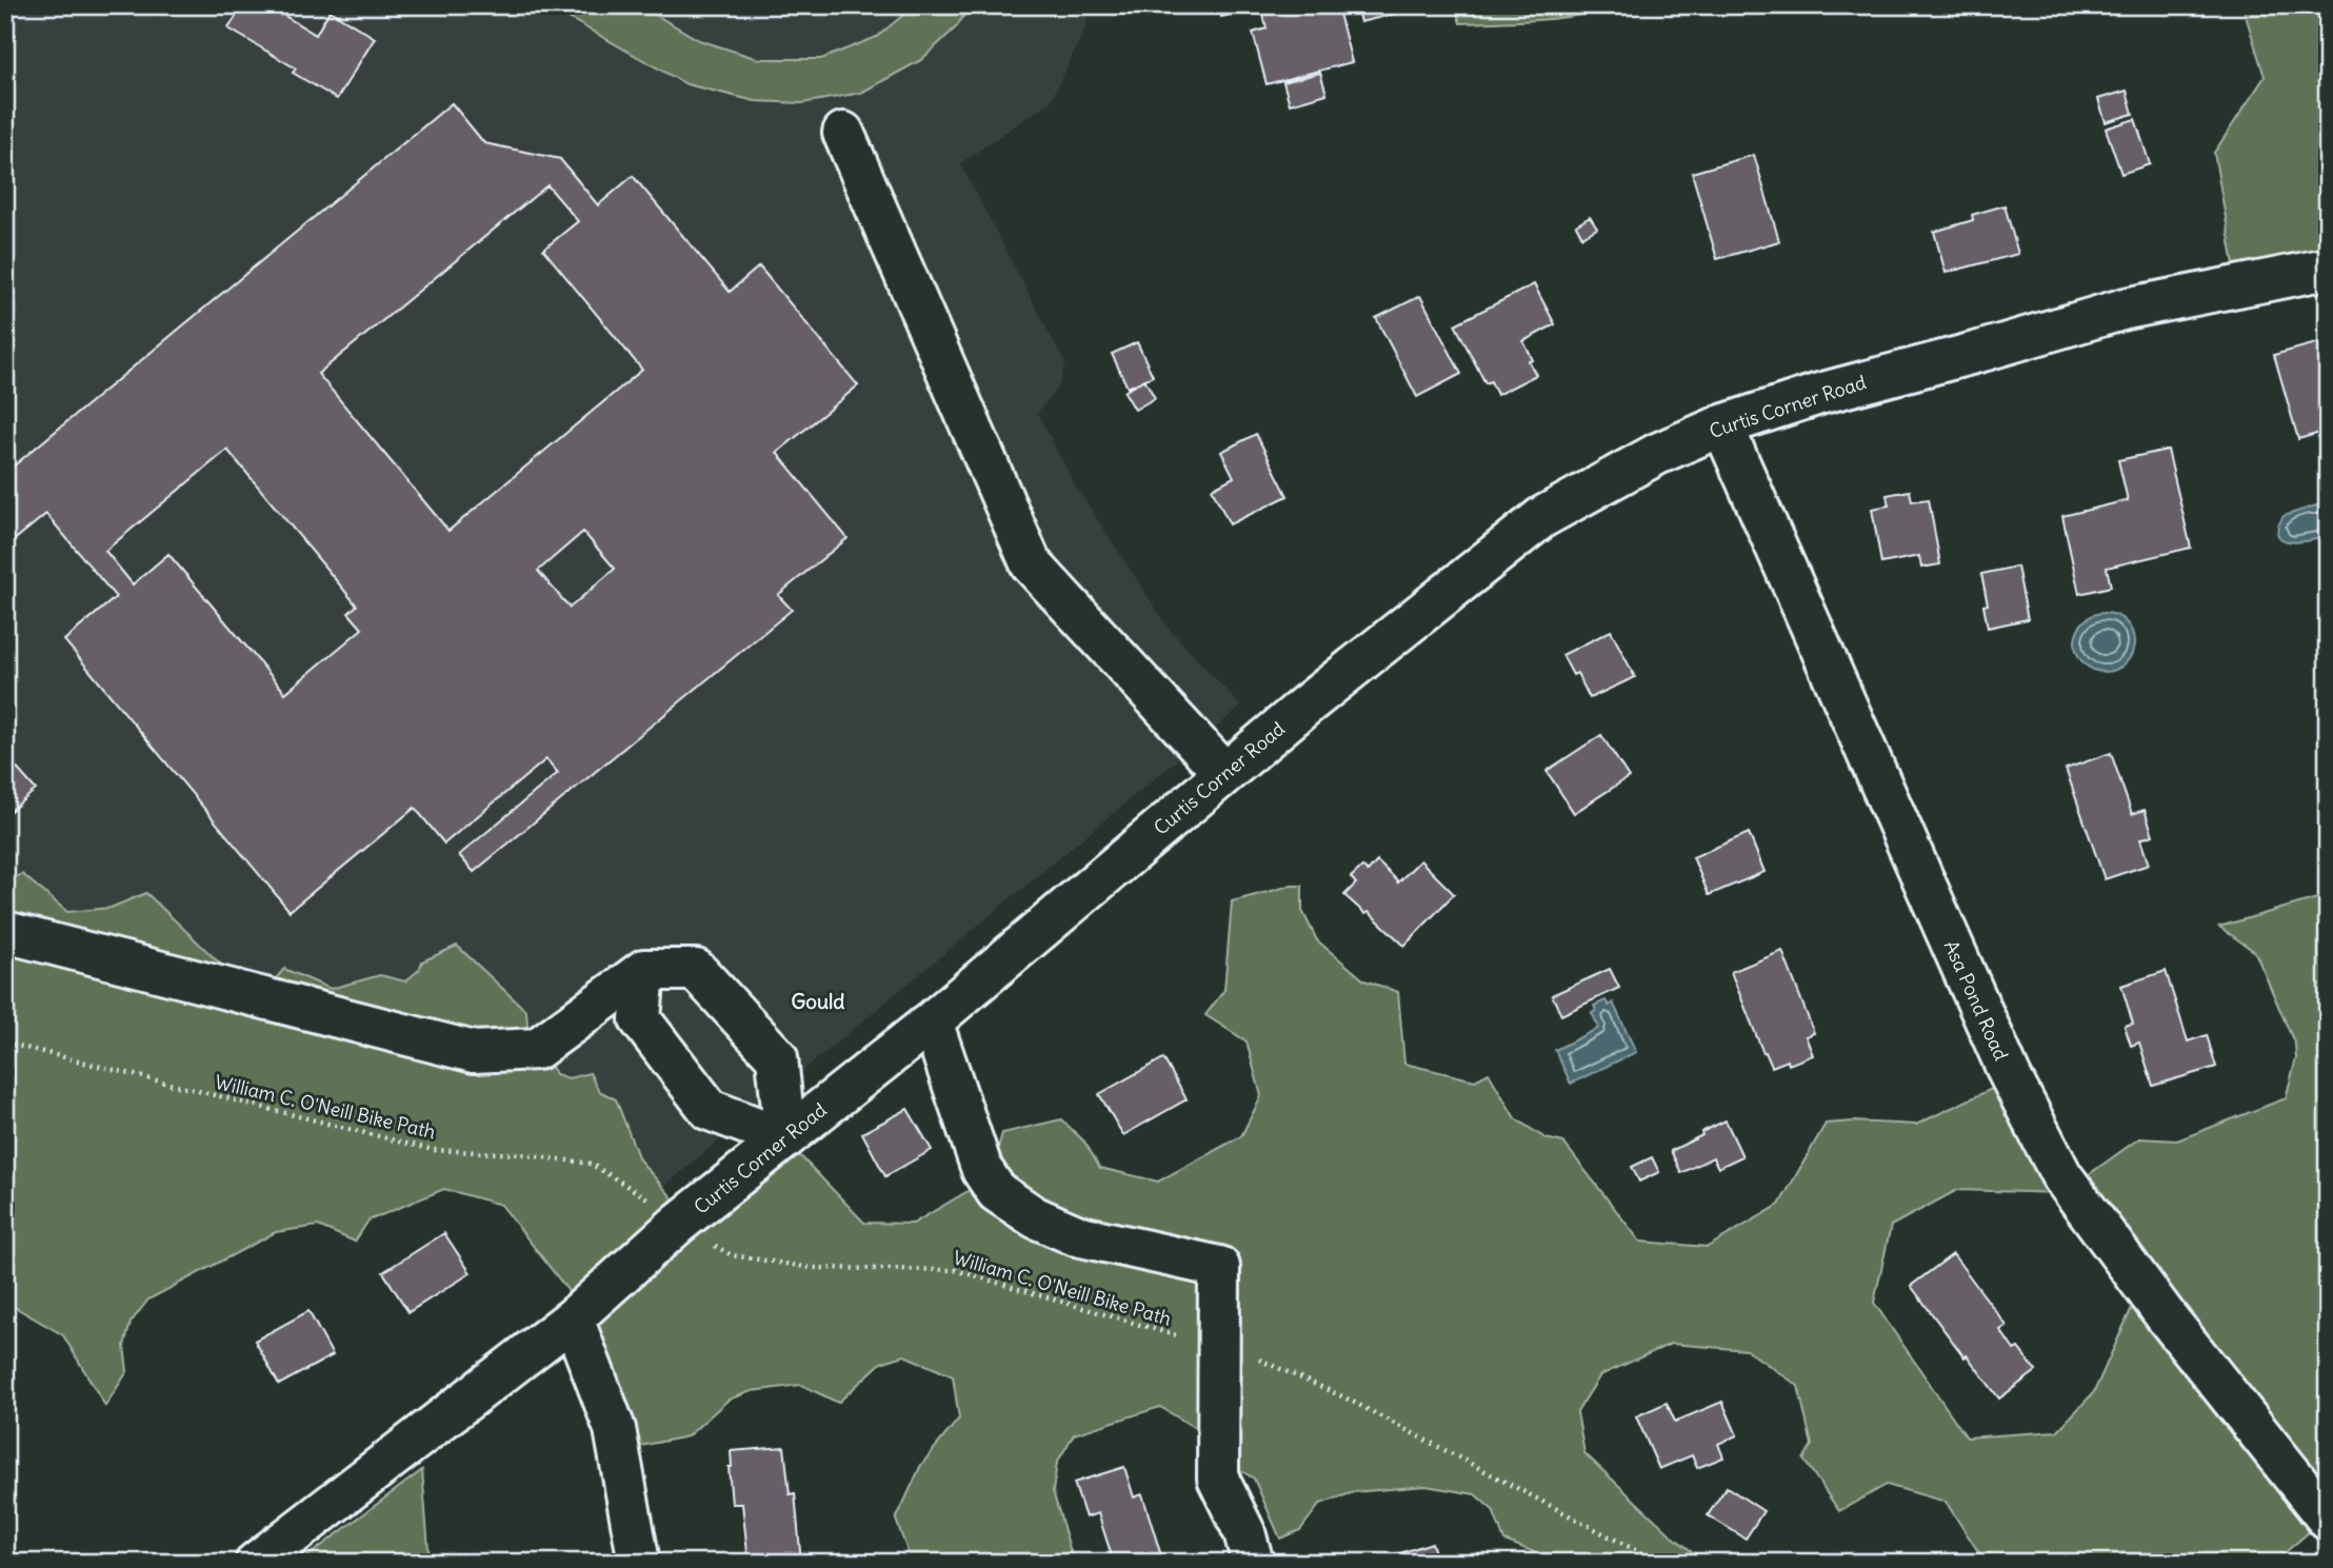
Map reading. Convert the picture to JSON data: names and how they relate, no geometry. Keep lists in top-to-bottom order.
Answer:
{
  "streets": {
    "street": ["Curtis Corner Road", "Asa Pond Road"],
    "path": ["William C. O'Neill Bike Path"]
  },
  "crossings": [
    ["Curtis Corner Road", "Asa Pond Road"],
    ["Curtis Corner Road", "William C. O'Neill Bike Path"]
  ],
  "districts": ["Gould"]
}
